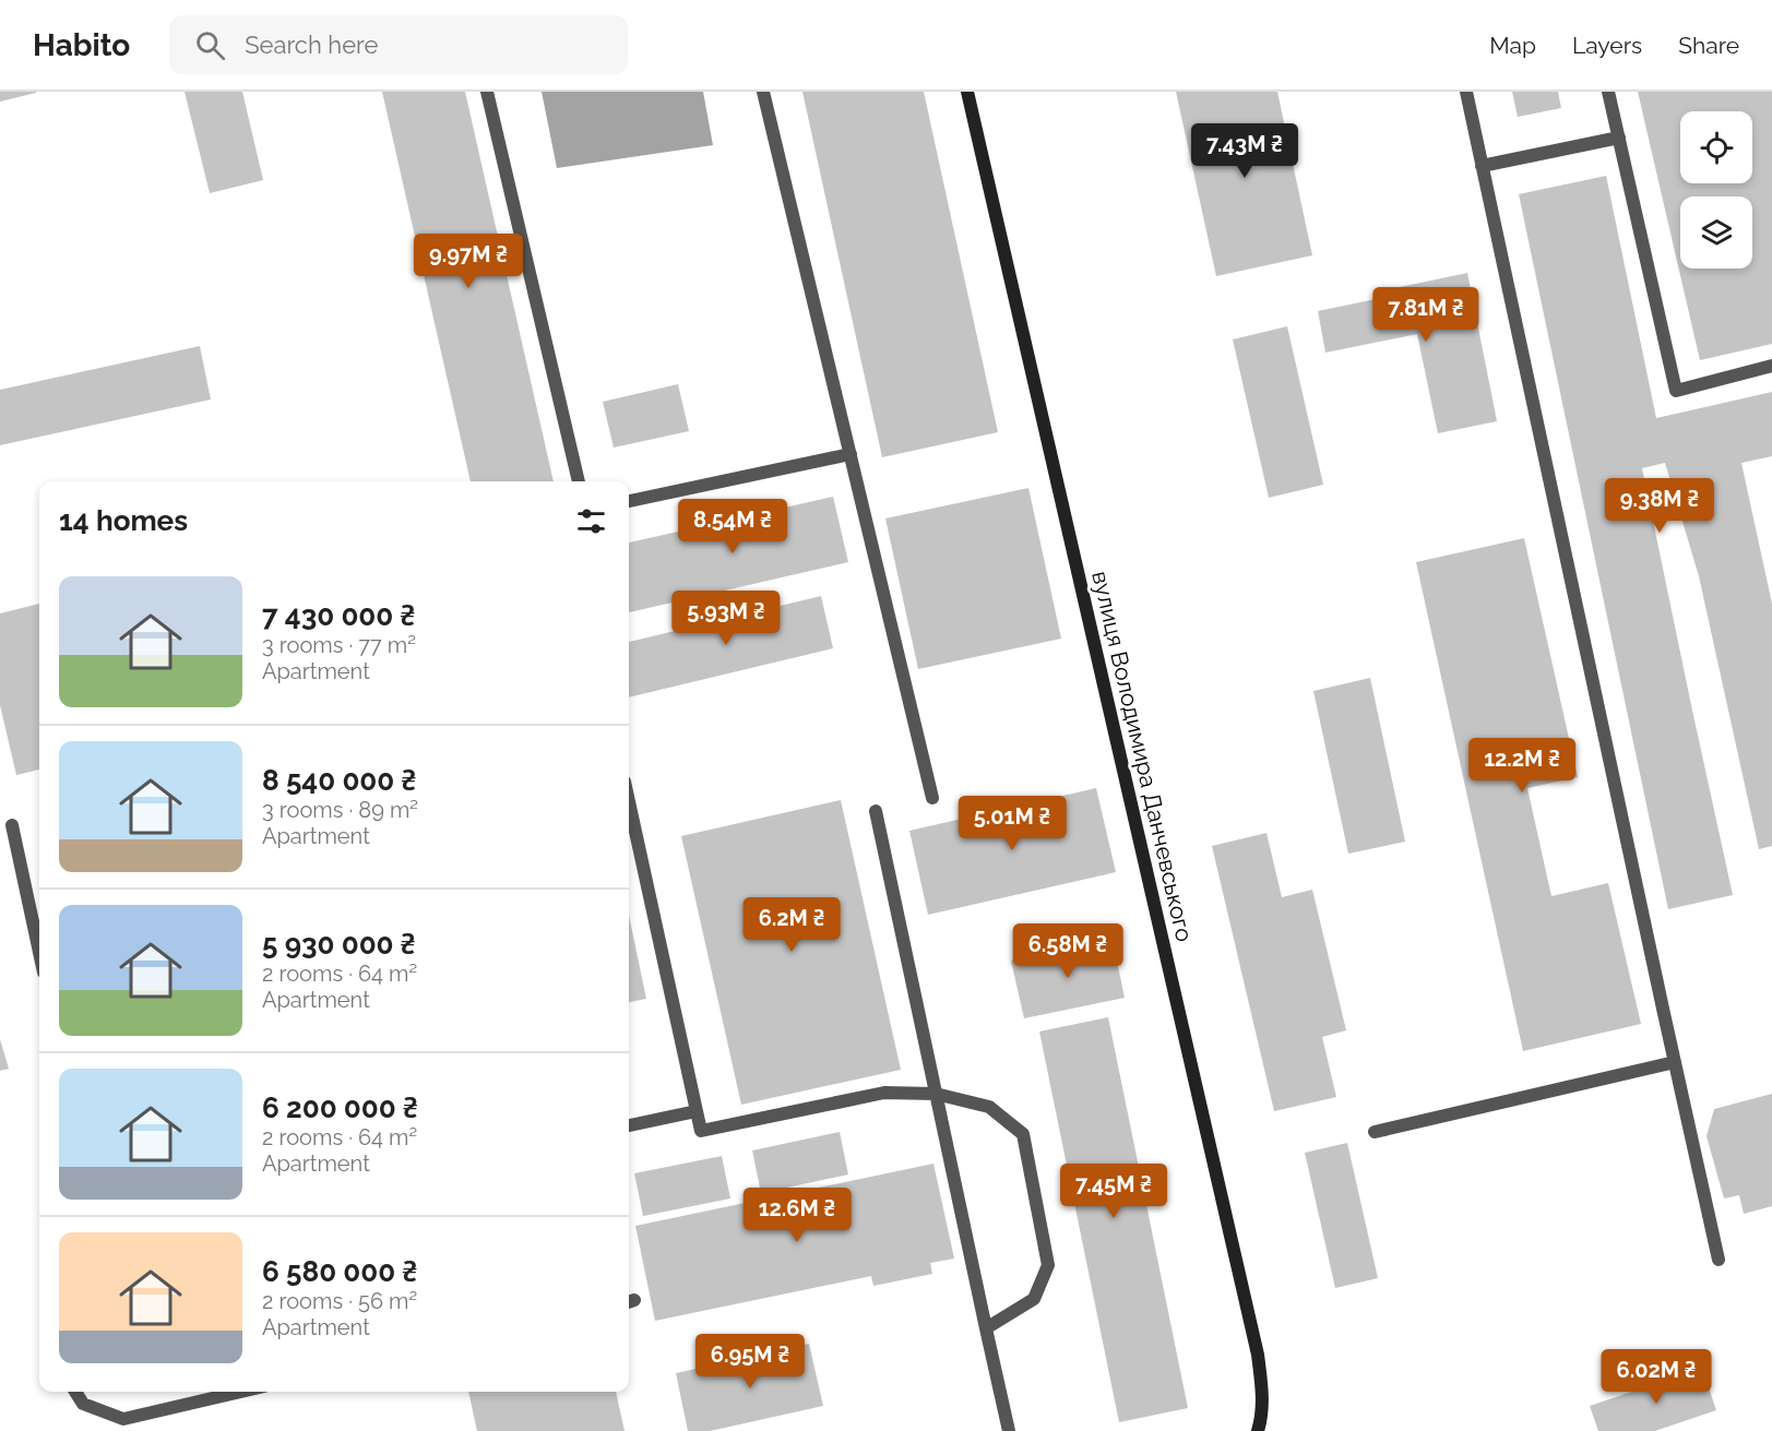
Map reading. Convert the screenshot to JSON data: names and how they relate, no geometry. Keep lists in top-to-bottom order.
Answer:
{
  "streets": {
    "street": ["вулиця Володимира Данчевського"]
  },
  "page": {
    "header": "Habito",
    "search": "Search here",
    "nav": ["Map", "Layers", "Share"],
    "price": [
      "7.43M ₴",
      "9.97M ₴",
      "7.81M ₴",
      "9.38M ₴",
      "8.54M ₴",
      "5.93M ₴",
      "12.2M ₴",
      "5.01M ₴",
      "6.2M ₴",
      "6.58M ₴",
      "7.45M ₴",
      "12.6M ₴",
      "6.95M ₴",
      "6.02M ₴"
    ],
    "heading": "14 homes",
    "list": [
      {
        "name": "7 430 000 ₴",
        "note": "3 rooms · 77 m² · Apartment"
      },
      {
        "name": "8 540 000 ₴",
        "note": "3 rooms · 89 m² · Apartment"
      },
      {
        "name": "5 930 000 ₴",
        "note": "2 rooms · 64 m² · Apartment"
      },
      {
        "name": "6 200 000 ₴",
        "note": "2 rooms · 64 m² · Apartment"
      },
      {
        "name": "6 580 000 ₴",
        "note": "2 rooms · 56 m² · Apartment"
      }
    ]
  }
}
